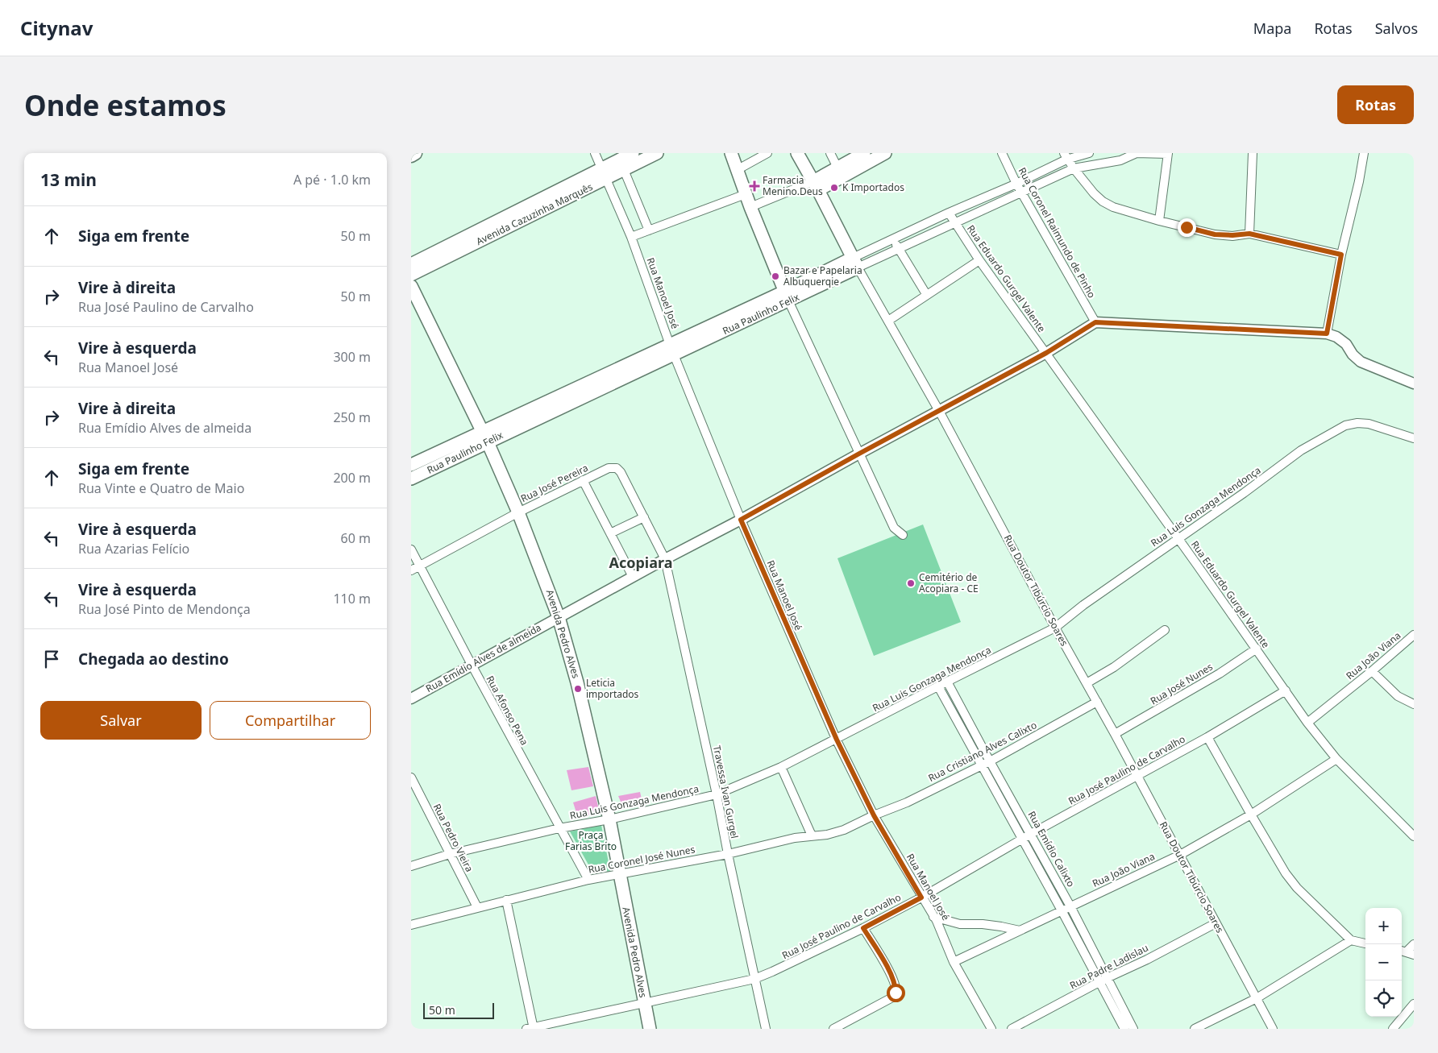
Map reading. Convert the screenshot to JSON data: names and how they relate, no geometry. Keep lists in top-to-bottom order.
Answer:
{
  "streets": {
    "main road": [
      "Avenida Cazuzinha Marquês",
      "Rua Paulinho Felix",
      "Rua Doutor Tibúrcio Soares",
      "Avenida Pedro Alves"
    ],
    "street": [
      "Rua Coronel Raimundo de Pinho",
      "Rua Eduardo Gurgel Valente",
      "Rua Manoel José",
      "Rua José Pereira",
      "Rua Luis Gonzaga Mendonça",
      "Rua João Viana",
      "Rua Emídio Alves de almeida",
      "Rua José Nunes",
      "Rua Afonso Pena",
      "Rua Cristiano Alves Calixto",
      "Rua José Paulino de Carvalho",
      "Travessa Ivan Gurgel",
      "Rua Pedro Vieira",
      "Rua Emídio Calixto",
      "Rua Coronel José Nunes",
      "Rua Padre Ladislau"
    ]
  },
  "crossings": [
    ["Avenida Cazuzinha Marquês", "Rua Manoel José"],
    ["Rua Coronel Raimundo de Pinho", "Rua Paulinho Felix"],
    ["Rua Coronel Raimundo de Pinho", "Rua Emídio Alves de almeida"],
    ["Rua Eduardo Gurgel Valente", "Rua Paulinho Felix"],
    ["Rua Eduardo Gurgel Valente", "Rua Luis Gonzaga Mendonça"],
    ["Rua Eduardo Gurgel Valente", "Rua João Viana"],
    ["Rua Eduardo Gurgel Valente", "Rua Emídio Alves de almeida"],
    ["Rua Eduardo Gurgel Valente", "Rua José Nunes"],
    ["Rua Eduardo Gurgel Valente", "Rua José Paulino de Carvalho"],
    ["Rua Manoel José", "Rua Paulinho Felix"],
    ["Rua Manoel José", "Rua Luis Gonzaga Mendonça"],
    ["Rua Manoel José", "Rua João Viana"],
    ["Rua Manoel José", "Rua Emídio Alves de almeida"],
    ["Rua Manoel José", "Rua Cristiano Alves Calixto"],
    ["Rua Manoel José", "Rua José Paulino de Carvalho"],
    ["Rua Manoel José", "Rua Coronel José Nunes"],
    ["Rua Paulinho Felix", "Rua Doutor Tibúrcio Soares"],
    ["Rua Paulinho Felix", "Avenida Pedro Alves"],
    ["Rua José Pereira", "Avenida Pedro Alves"],
    ["Rua José Pereira", "Rua Emídio Alves de almeida"],
    ["Rua José Pereira", "Rua Afonso Pena"],
    ["Rua José Pereira", "Travessa Ivan Gurgel"],
    ["Rua Luis Gonzaga Mendonça", "Rua Doutor Tibúrcio Soares"],
    ["Rua Luis Gonzaga Mendonça", "Avenida Pedro Alves"],
    ["Rua Luis Gonzaga Mendonça", "Rua Afonso Pena"],
    ["Rua Luis Gonzaga Mendonça", "Travessa Ivan Gurgel"],
    ["Rua Luis Gonzaga Mendonça", "Rua Pedro Vieira"],
    ["Rua Luis Gonzaga Mendonça", "Rua Emídio Calixto"],
    ["Rua Doutor Tibúrcio Soares", "Rua João Viana"],
    ["Rua Doutor Tibúrcio Soares", "Rua Emídio Alves de almeida"],
    ["Rua Doutor Tibúrcio Soares", "Rua José Nunes"],
    ["Rua Doutor Tibúrcio Soares", "Rua Cristiano Alves Calixto"],
    ["Rua Doutor Tibúrcio Soares", "Rua José Paulino de Carvalho"],
    ["Rua Doutor Tibúrcio Soares", "Rua Padre Ladislau"],
    ["Avenida Pedro Alves", "Rua Emídio Alves de almeida"],
    ["Avenida Pedro Alves", "Rua José Paulino de Carvalho"],
    ["Avenida Pedro Alves", "Rua Coronel José Nunes"],
    ["Rua João Viana", "Rua Emídio Calixto"],
    ["Rua Emídio Alves de almeida", "Rua Afonso Pena"],
    ["Rua Emídio Alves de almeida", "Travessa Ivan Gurgel"],
    ["Rua Afonso Pena", "Rua Coronel José Nunes"],
    ["Rua Cristiano Alves Calixto", "Rua Emídio Calixto"],
    ["Rua Cristiano Alves Calixto", "Rua Coronel José Nunes"],
    ["Rua José Paulino de Carvalho", "Travessa Ivan Gurgel"],
    ["Rua José Paulino de Carvalho", "Rua Emídio Calixto"],
    ["Travessa Ivan Gurgel", "Rua Coronel José Nunes"],
    ["Rua Pedro Vieira", "Rua Coronel José Nunes"],
    ["Rua Emídio Calixto", "Rua Padre Ladislau"]
  ],
  "districts": ["Acopiara"],
  "parks": ["Praça Farias Brito"],
  "places": {
    "health": ["Farmacia Menino.Deus"],
    "other": [
      "K Importados",
      "Bazar e Papelaria Albuquerqie",
      "Cemitério de Acopiara - CE",
      "Leticia importados"
    ]
  },
  "scale_bar": "50 m",
  "page": {
    "header": "Citynav",
    "nav": ["Mapa", "Rotas", "Salvos"],
    "buttons": [
      "Rotas",
      ["Salvar", "Compartilhar"]
    ],
    "title": "Onde estamos",
    "heading": ["13 min", "A pé · 1.0 km"],
    "list": [
      ["Siga em frente", "50 m"],
      ["Vire à direita", "Rua José Paulino de Carvalho", "50 m"],
      ["Vire à esquerda", "Rua Manoel José", "300 m"],
      ["Vire à direita", "Rua Emídio Alves de almeida", "250 m"],
      ["Siga em frente", "Rua Vinte e Quatro de Maio", "200 m"],
      ["Vire à esquerda", "Rua Azarias Felício", "60 m"],
      ["Vire à esquerda", "Rua José Pinto de Mendonça", "110 m"],
      "Chegada ao destino"
    ],
    "map_buttons": ["+", "−"],
    "scale": "50 m"
  }
}
